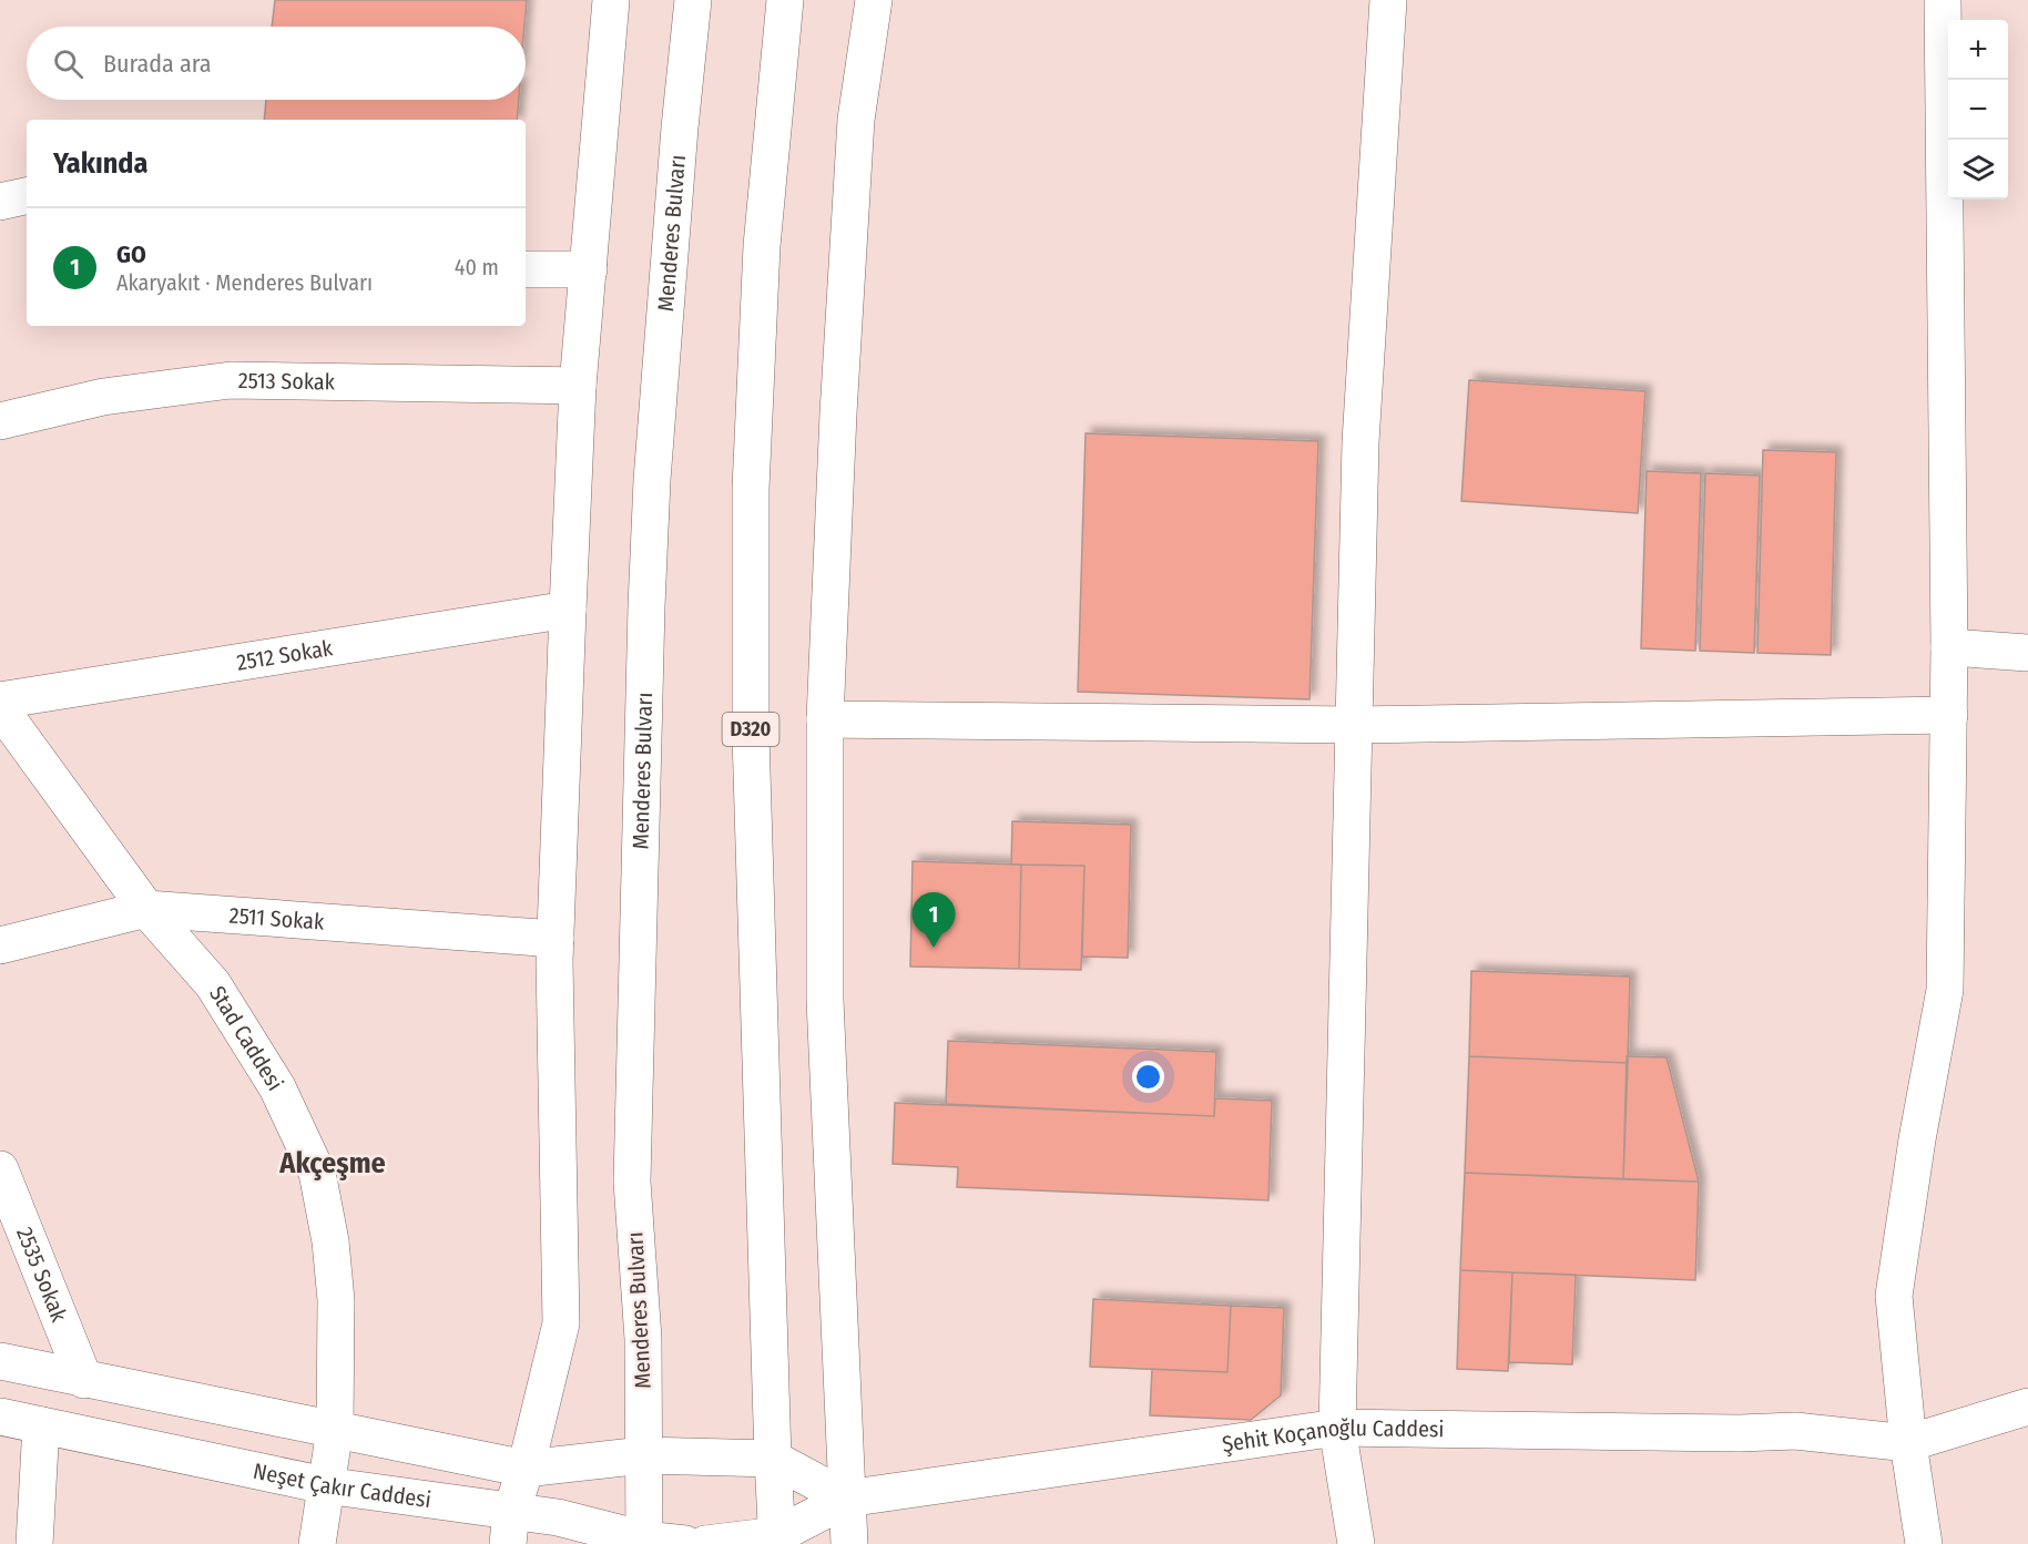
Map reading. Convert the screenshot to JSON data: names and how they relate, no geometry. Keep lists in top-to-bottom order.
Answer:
{
  "streets": {
    "main road": [
      "Menderes Bulvarı",
      "2513 Sokak",
      "2512 Sokak",
      "D320",
      "2511 Sokak",
      "Stad Caddesi",
      "2535 Sokak",
      "Şehit Koçanoğlu Caddesi",
      "Neşet Çakır Caddesi"
    ]
  },
  "crossings": [
    ["Menderes Bulvarı", "Neşet Çakır Caddesi"],
    ["D320", "Şehit Koçanoğlu Caddesi"],
    ["2511 Sokak", "Stad Caddesi"],
    ["Stad Caddesi", "Neşet Çakır Caddesi"]
  ],
  "districts": ["Akçeşme"],
  "page": {
    "map_buttons": ["+", "−"],
    "search": "Burada ara",
    "heading": "Yakında",
    "list": [
      {
        "mark": "1",
        "name": "GO",
        "note": "Akaryakıt · Menderes Bulvarı",
        "value": "40 m"
      }
    ],
    "pins": "1"
  }
}
